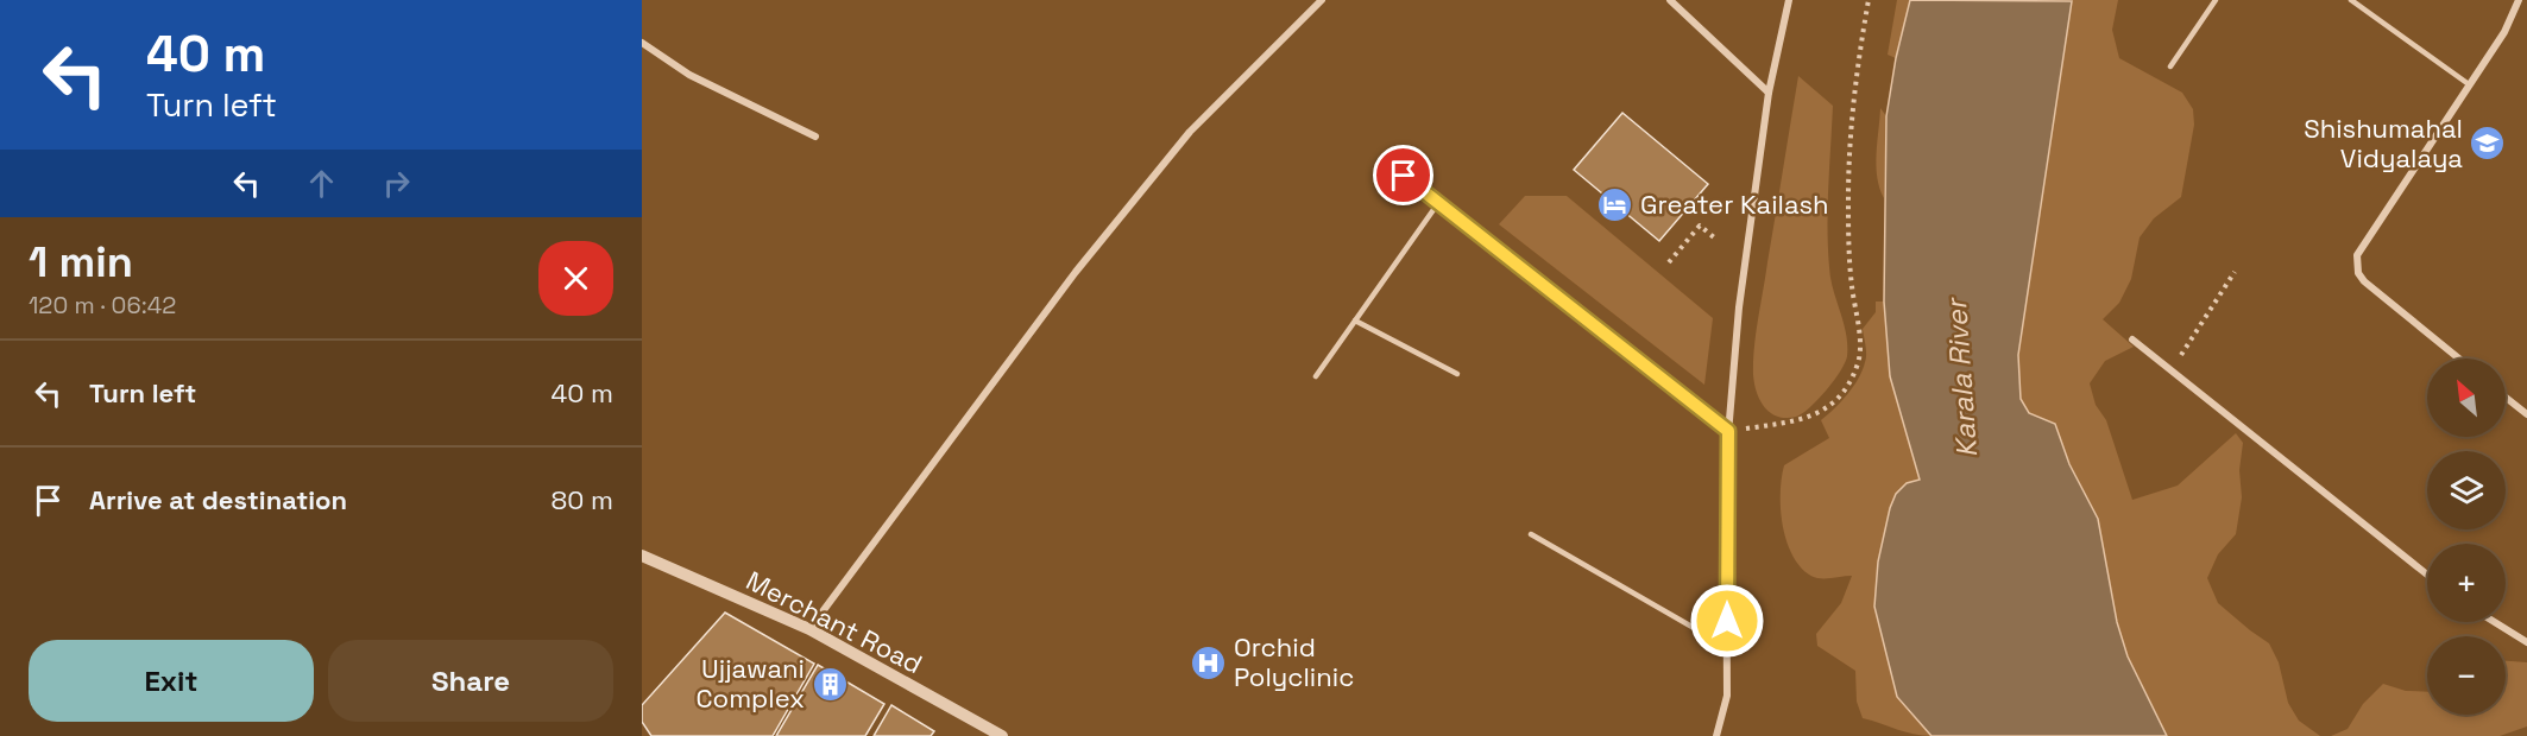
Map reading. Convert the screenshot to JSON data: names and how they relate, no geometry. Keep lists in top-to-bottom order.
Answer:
{
  "streets": {
    "street": ["Merchant Road"]
  },
  "water": ["Karala River"],
  "places": {
    "school or university": ["Shishumahal Vidyalaya"],
    "hotel": ["Greater Kailash"],
    "hospital": ["Orchid Polyclinic"],
    "building": ["Ujjawani Complex"]
  },
  "north": "top left",
  "page": {
    "turn": ["40 m", "Turn left"],
    "heading": ["1 min", "120 m · 06:42"],
    "list": [
      {
        "name": "Turn left",
        "value": "40 m"
      },
      {
        "name": "Arrive at destination",
        "value": "80 m"
      }
    ],
    "map_buttons": ["+", "−"],
    "buttons": ["Exit", "Share"]
  }
}
